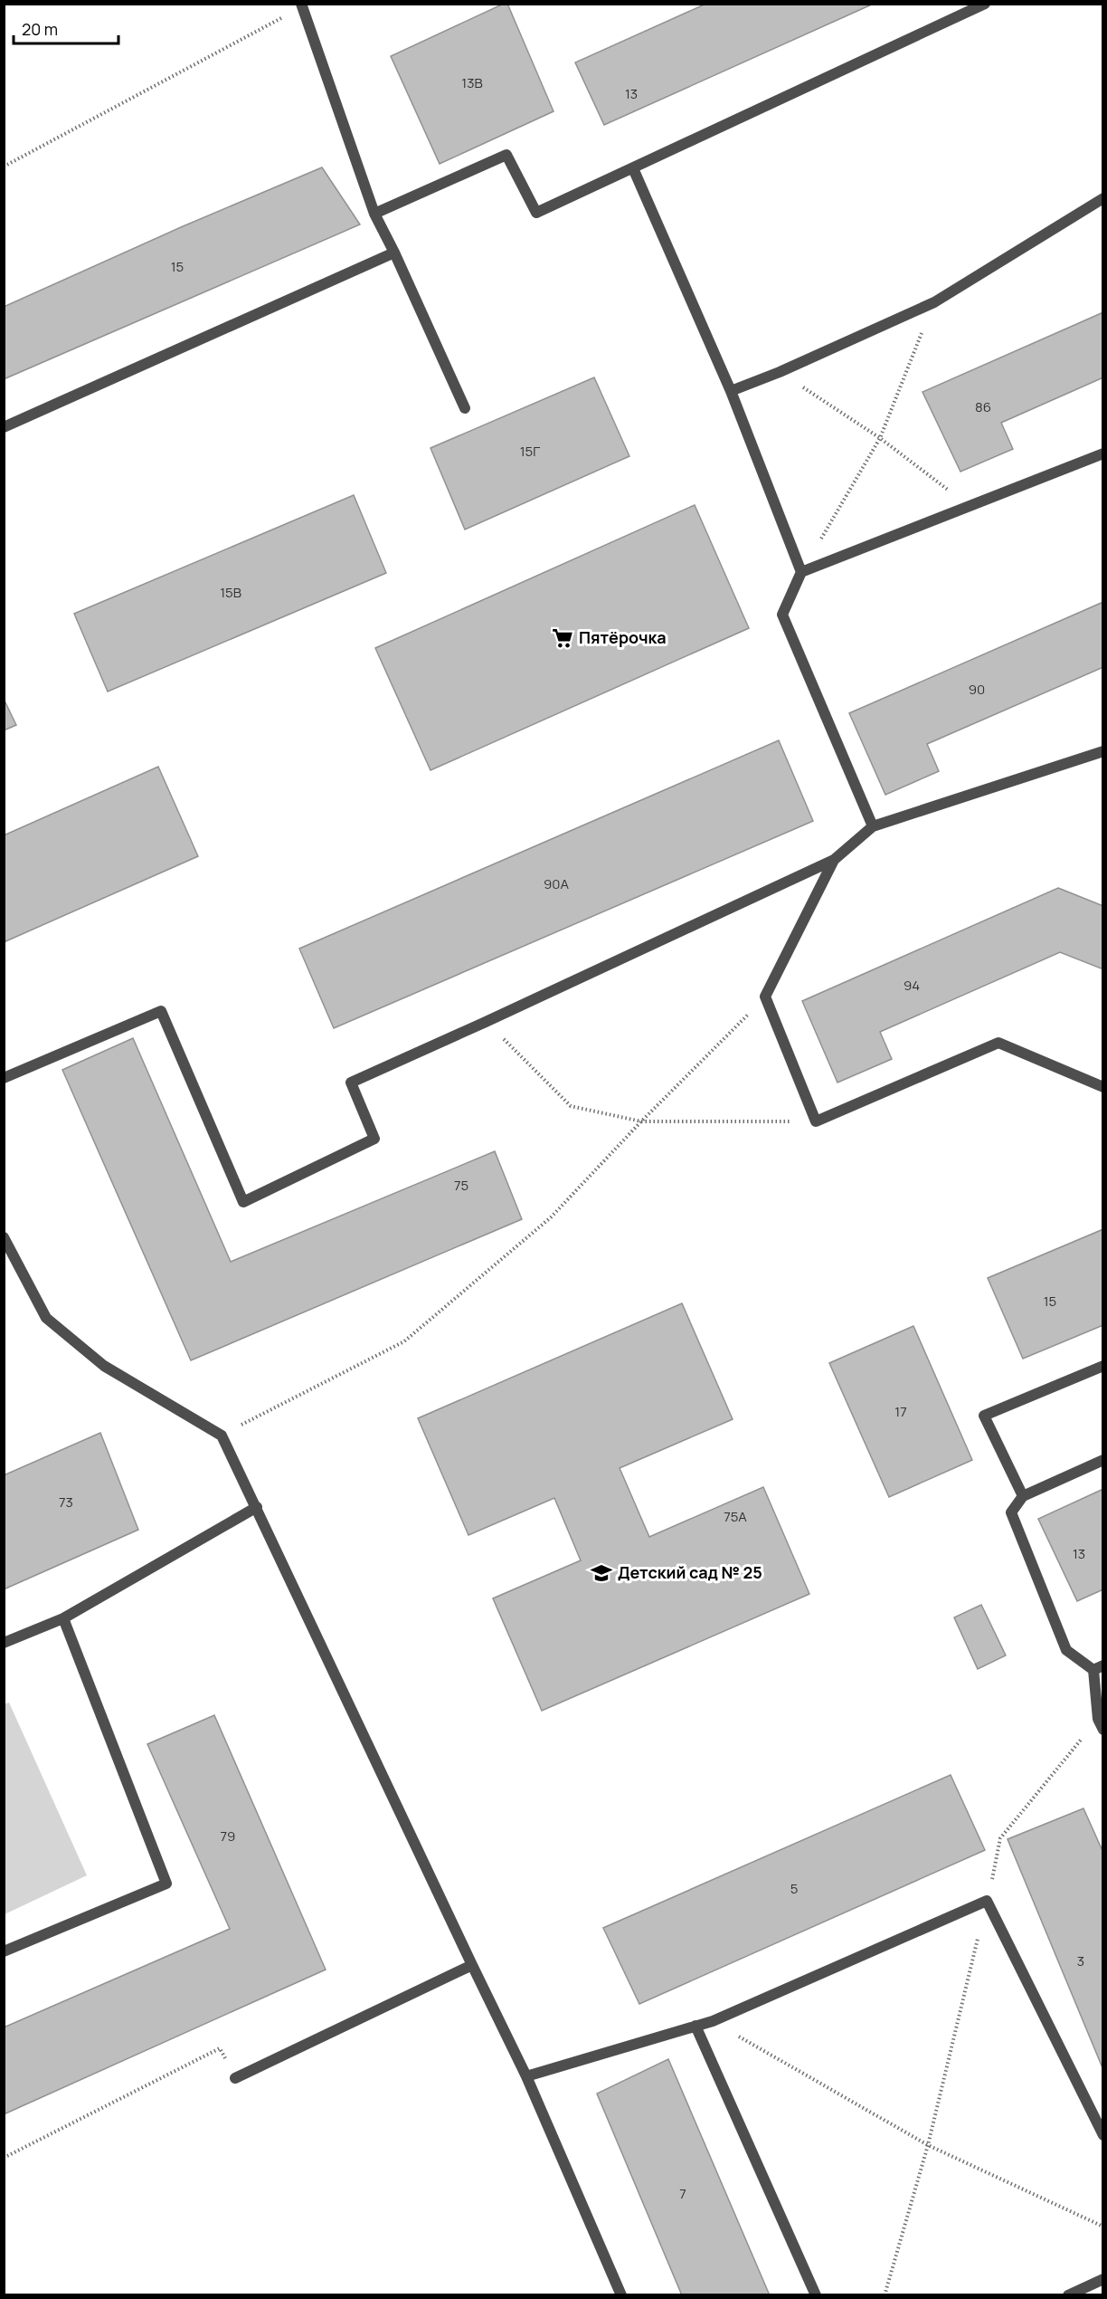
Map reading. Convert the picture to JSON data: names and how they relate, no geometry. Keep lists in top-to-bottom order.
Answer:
{
  "places": {
    "supermarket": ["Пятёрочка"],
    "school or university": ["Детский сад № 25"]
  },
  "house_numbers": [
    "13В",
    "13",
    "15",
    "86",
    "15Г",
    "15В",
    "90",
    "90А",
    "94",
    "75",
    "15",
    "17",
    "73",
    "75А",
    "13",
    "79",
    "5",
    "3",
    "7"
  ],
  "scale_bar": "20 m"
}
